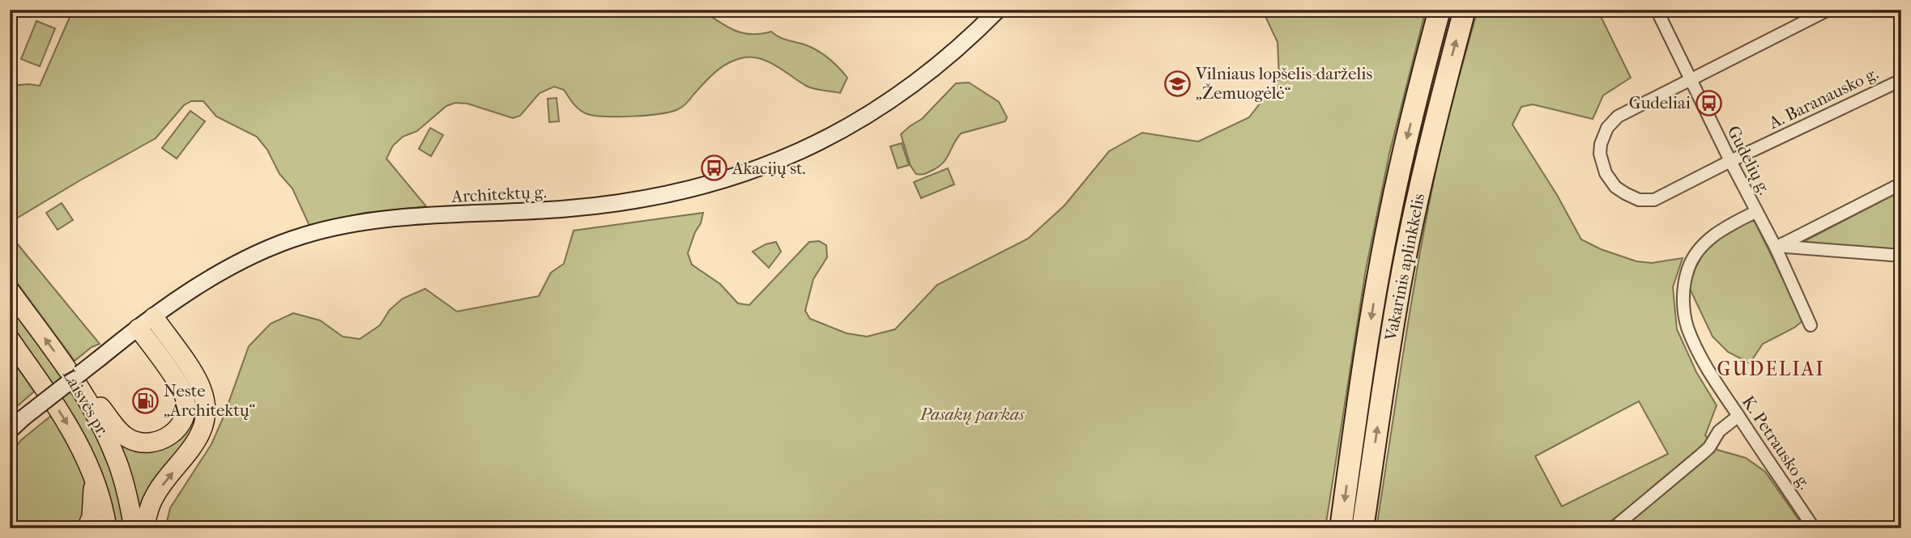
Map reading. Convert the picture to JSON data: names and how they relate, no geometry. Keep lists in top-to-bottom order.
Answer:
{
  "streets": {
    "highway": ["Vakarinis aplinkkelis"],
    "main road": ["Laisvės pr."],
    "street": [
      "A. Baranausko g.",
      "Gudelių g.",
      "Architektų g.",
      "K. Petrausko g."
    ]
  },
  "crossings": [
    ["A. Baranausko g.", "Gudelių g."],
    ["Gudelių g.", "K. Petrausko g."]
  ],
  "districts": ["GUDELIAI"],
  "parks": ["Pasakų parkas"],
  "places": {
    "school or university": ["Vilniaus lopšelis-darželis „Žemuogėlė“"],
    "bus stop": ["Gudeliai", "Akacijų st."],
    "fuel station": ["Neste „Architektų“"]
  }
}
